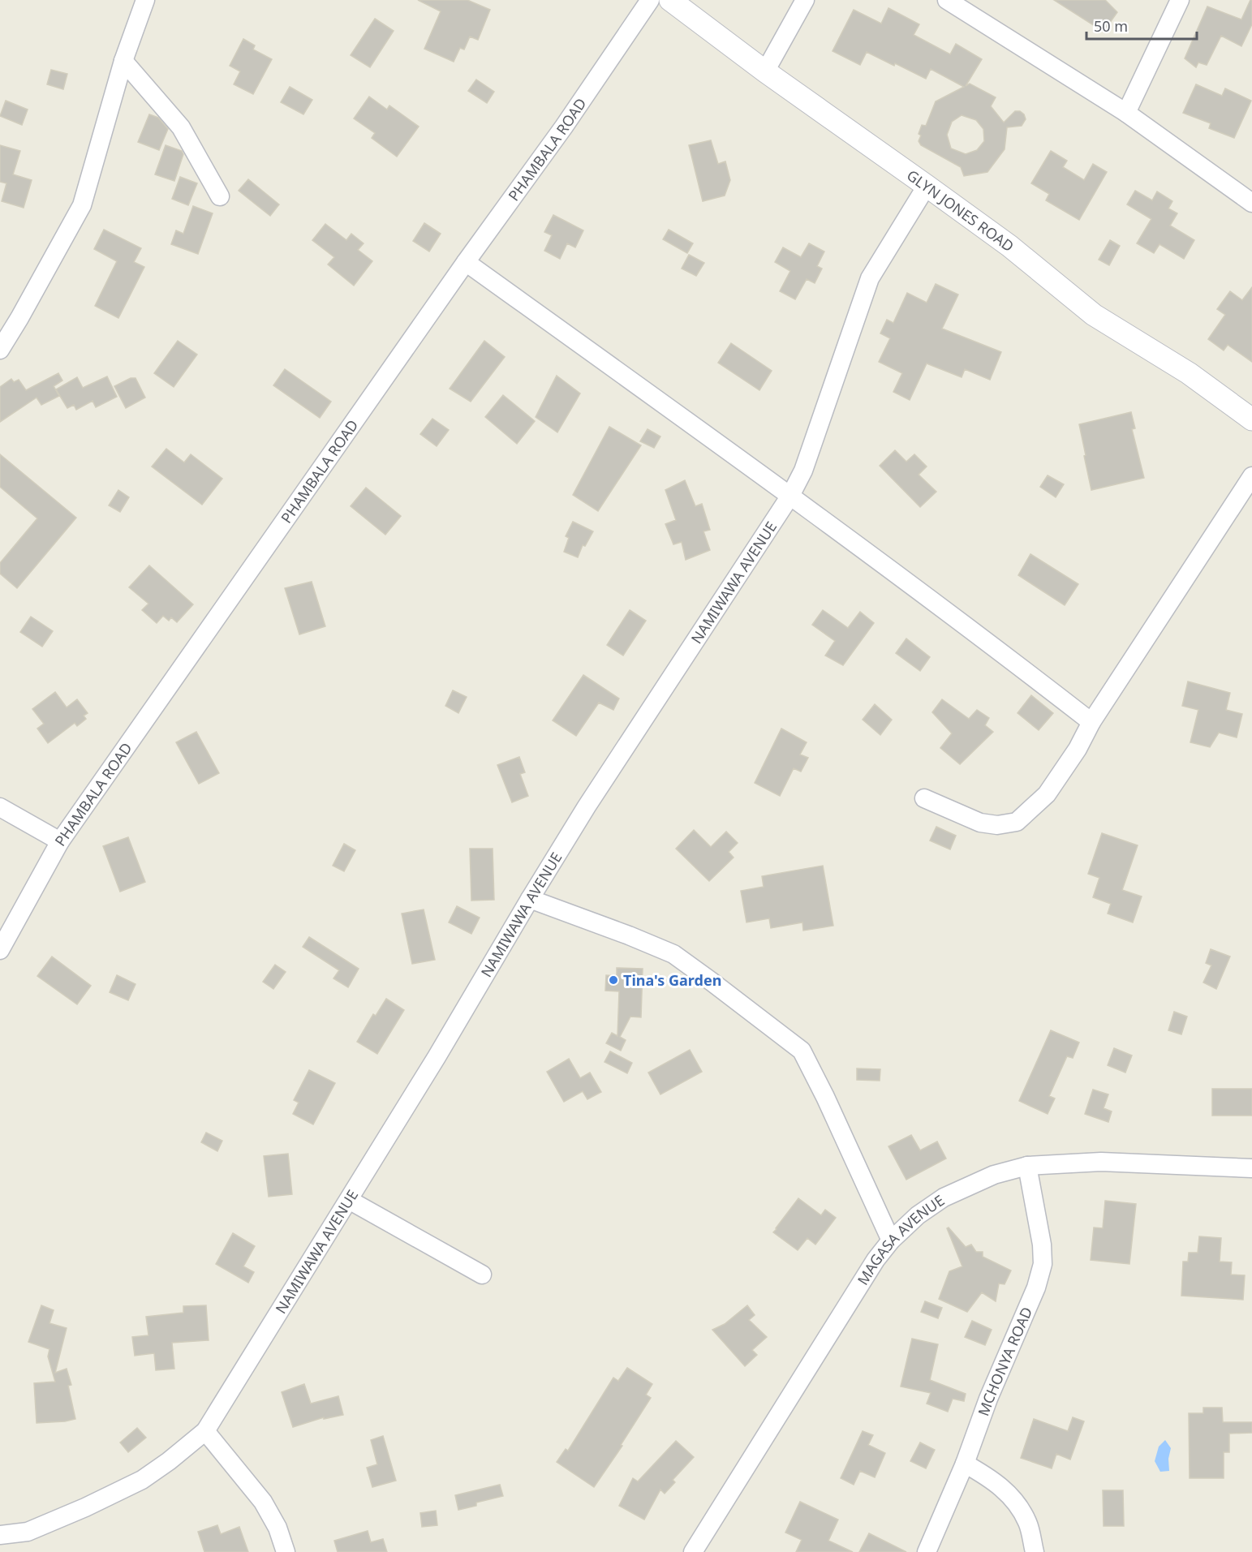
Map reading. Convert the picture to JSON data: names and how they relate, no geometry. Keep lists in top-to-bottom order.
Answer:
{
  "streets": {
    "street": [
      "PHAMBALA ROAD",
      "GLYN JONES ROAD",
      "NAMIWAWA AVENUE",
      "MAGASA AVENUE",
      "MCHONYA ROAD"
    ]
  },
  "crossings": [
    ["GLYN JONES ROAD", "NAMIWAWA AVENUE"],
    ["MAGASA AVENUE", "MCHONYA ROAD"]
  ],
  "places": ["Tina's Garden"],
  "scale_bar": "50 m"
}
